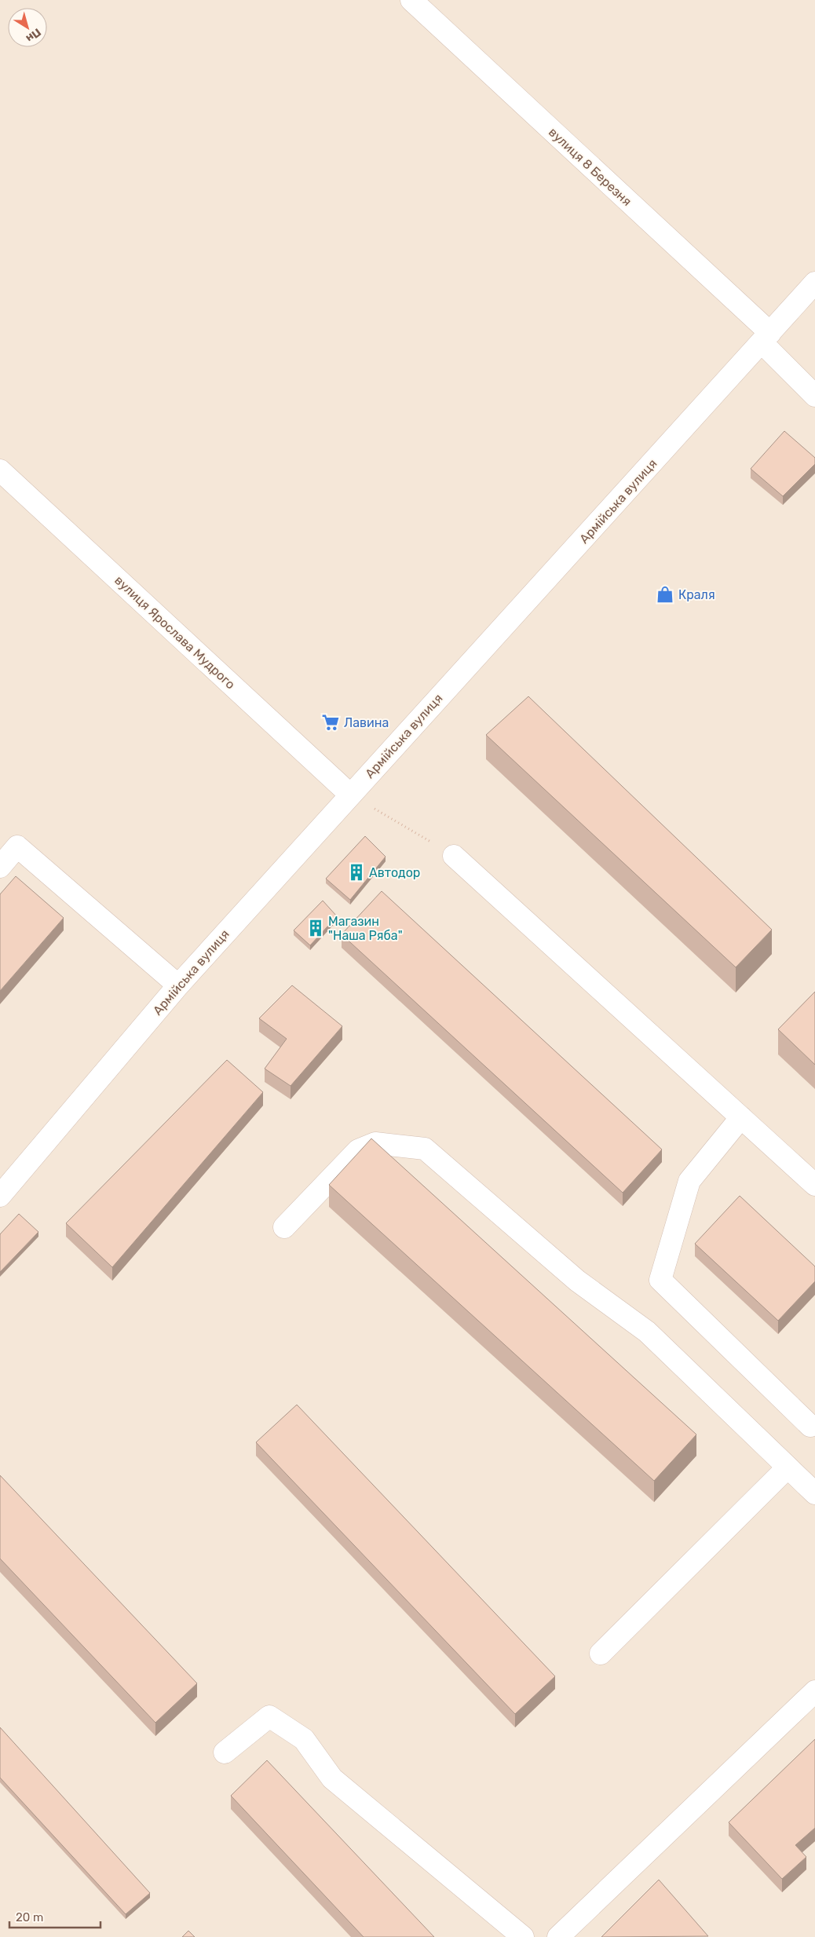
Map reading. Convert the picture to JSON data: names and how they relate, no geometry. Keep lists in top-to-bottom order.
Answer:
{
  "streets": {
    "street": ["вулиця 8 Березня", "Армійська вулиця", "вулиця Ярослава Мудрого"]
  },
  "crossings": [
    ["вулиця 8 Березня", "Армійська вулиця"],
    ["Армійська вулиця", "вулиця Ярослава Мудрого"]
  ],
  "places": {
    "shop": ["Краля"],
    "supermarket": ["Лавина"],
    "building": ["Автодор", "Магазин \"Наша Ряба\""]
  },
  "scale_bar": "20 m",
  "north": "bottom right"
}
